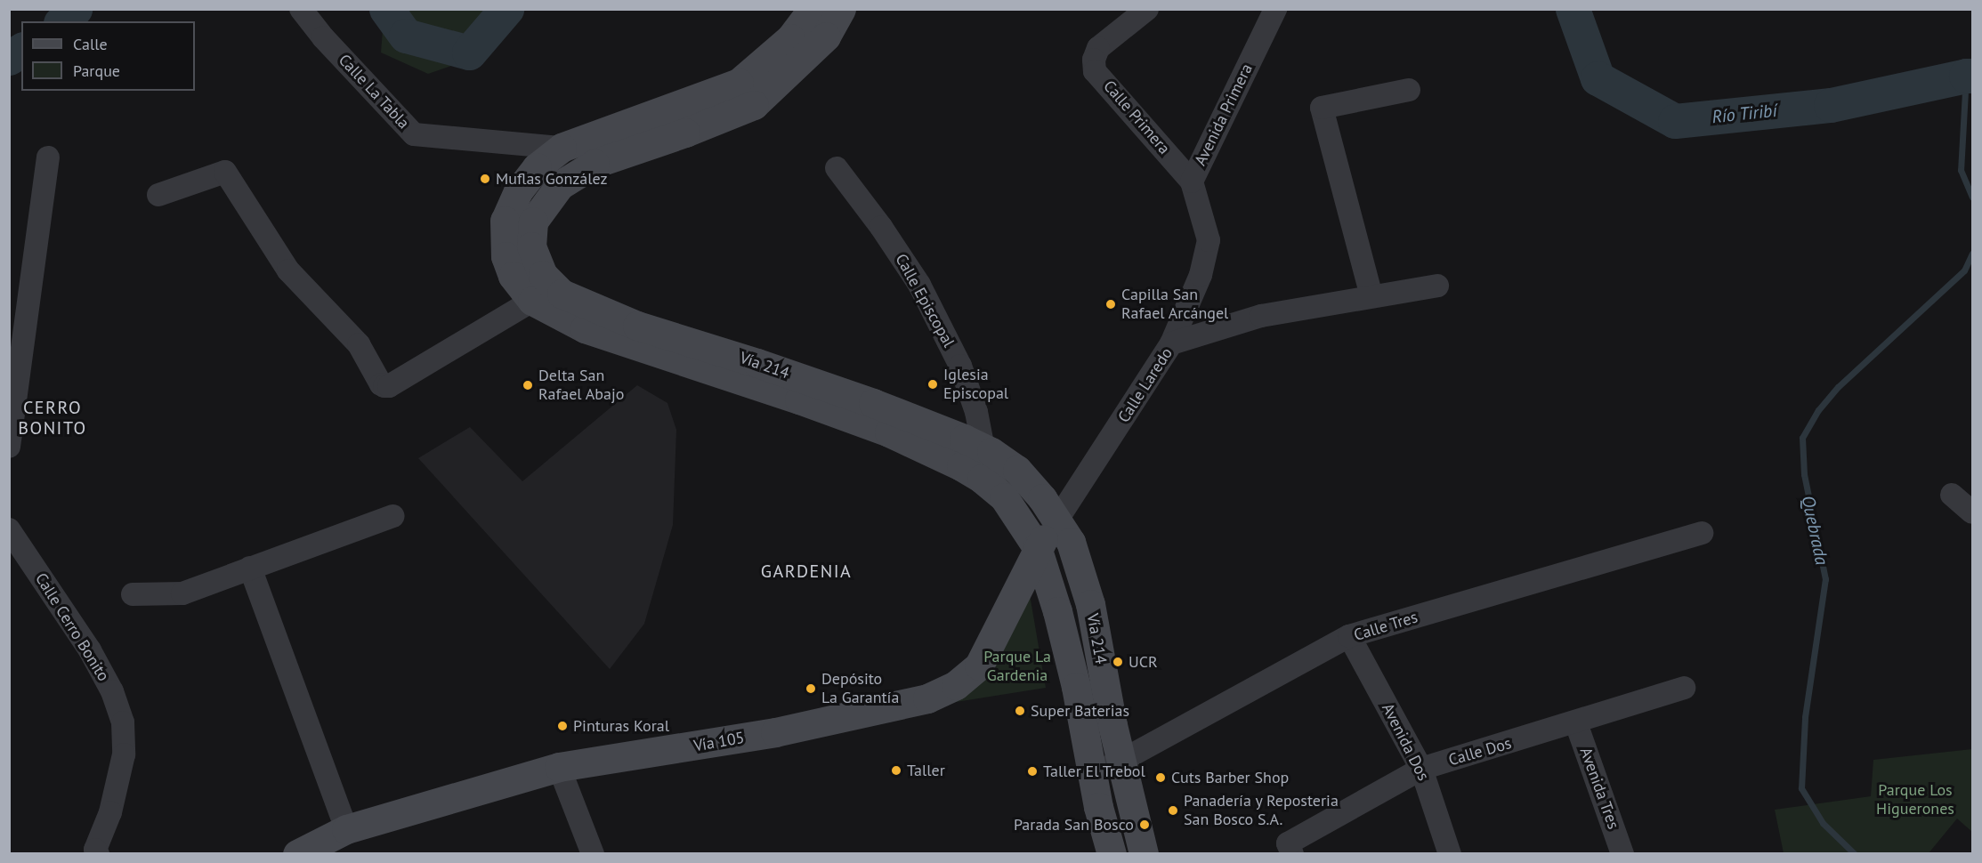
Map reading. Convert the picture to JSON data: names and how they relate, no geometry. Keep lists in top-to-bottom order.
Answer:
{
  "streets": {
    "main road": ["Vía 214", "Vía 105"],
    "street": [
      "Calle La Tabla",
      "Avenida Primera",
      "Calle Primera",
      "Calle Episcopal",
      "Calle Laredo",
      "Calle Tres",
      "Calle Cerro Bonito",
      "Avenida Dos",
      "Calle Dos",
      "Avenida Tres"
    ]
  },
  "crossings": [
    ["Calle La Tabla", "Vía 214"],
    ["Avenida Primera", "Calle Primera"],
    ["Avenida Primera", "Calle Laredo"],
    ["Calle Episcopal", "Vía 214"],
    ["Vía 214", "Calle Laredo"],
    ["Vía 214", "Calle Tres"],
    ["Vía 214", "Vía 105"],
    ["Calle Laredo", "Vía 105"],
    ["Calle Tres", "Avenida Dos"],
    ["Avenida Dos", "Calle Dos"],
    ["Calle Dos", "Avenida Tres"]
  ],
  "districts": ["CERRO BONITO", "GARDENIA"],
  "water": ["Río Tiribí", "Quebrada"],
  "parks": ["Parque La Gardenia", "Parque Los Higuerones"],
  "places": [
    "Muflas González",
    "Capilla San Rafael Arcángel",
    "Iglesia Episcopal",
    "Delta San Rafael Abajo",
    "UCR",
    "Depósito La Garantía",
    "Super Baterias",
    "Pinturas Koral",
    "Taller",
    "Taller El Trebol",
    "Cuts Barber Shop",
    "Panadería y Reposteria San Bosco S.A.",
    "Parada San Bosco"
  ],
  "legend": ["Calle", "Parque"]
}
